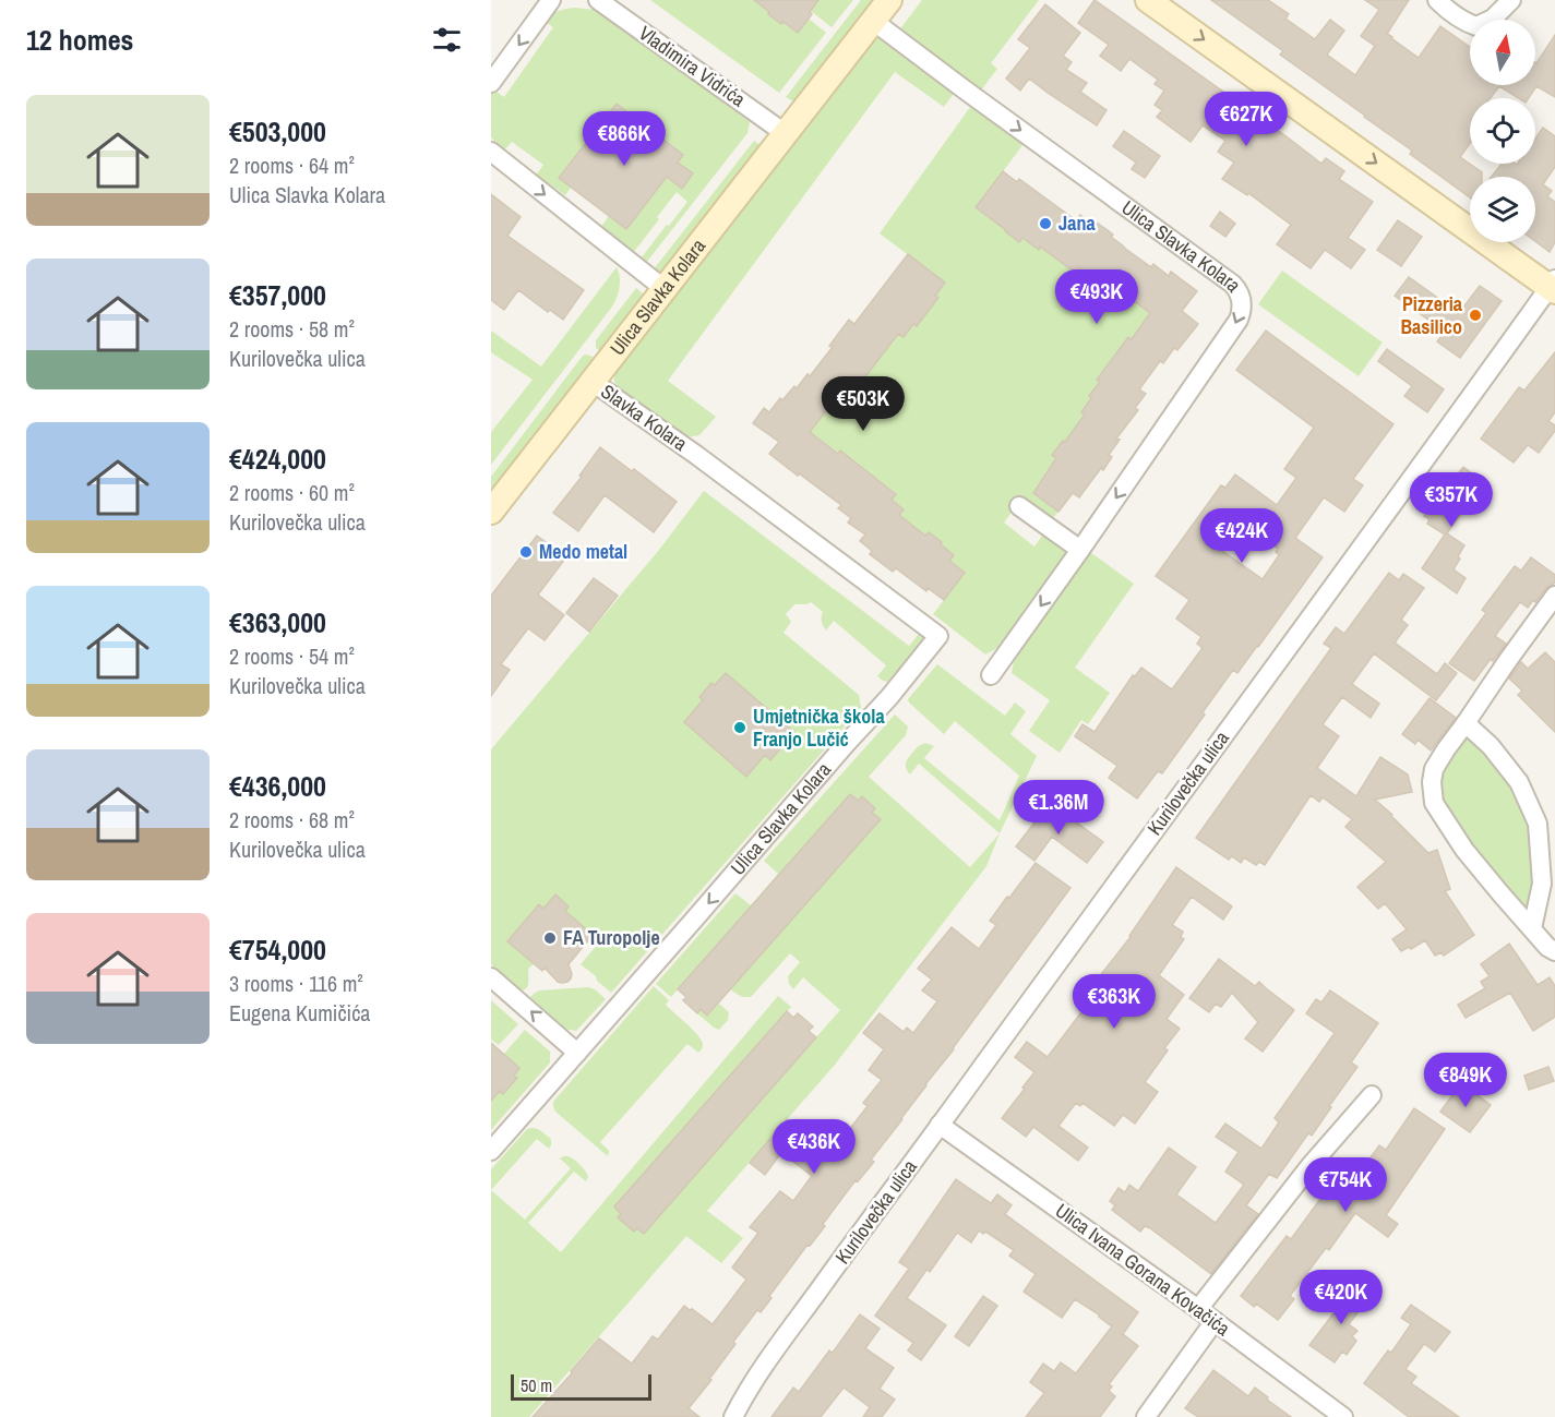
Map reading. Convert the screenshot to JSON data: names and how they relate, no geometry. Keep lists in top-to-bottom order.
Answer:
{
  "streets": {
    "main road": ["Ulica Slavka Kolara"],
    "street": [
      "Vladimira Vidrića",
      "Slavka Kolara",
      "Kurilovečka ulica",
      "Ulica Ivana Gorana Kovačića"
    ]
  },
  "crossings": [
    ["Vladimira Vidrića", "Ulica Slavka Kolara"],
    ["Ulica Slavka Kolara", "Slavka Kolara"],
    ["Kurilovečka ulica", "Ulica Ivana Gorana Kovačića"]
  ],
  "places": [
    "Jana",
    "Pizzeria Basilico",
    "Medo metal",
    "Umjetnička škola Franjo Lučić",
    "FA Turopolje"
  ],
  "scale_bar": "50 m",
  "north": "top",
  "page": {
    "heading": "12 homes",
    "list": [
      {
        "name": "€503,000",
        "note": "2 rooms · 64 m² · Ulica Slavka Kolara"
      },
      {
        "name": "€357,000",
        "note": "2 rooms · 58 m² · Kurilovečka ulica"
      },
      {
        "name": "€424,000",
        "note": "2 rooms · 60 m² · Kurilovečka ulica"
      },
      {
        "name": "€363,000",
        "note": "2 rooms · 54 m² · Kurilovečka ulica"
      },
      {
        "name": "€436,000",
        "note": "2 rooms · 68 m² · Kurilovečka ulica"
      },
      {
        "name": "€754,000",
        "note": "3 rooms · 116 m² · Eugena Kumičića"
      }
    ],
    "price": [
      "€627K",
      "€866K",
      "€493K",
      "€503K",
      "€357K",
      "€424K",
      "€1.36M",
      "€363K",
      "€849K",
      "€436K",
      "€754K",
      "€420K"
    ],
    "scale": "50 m"
  }
}
